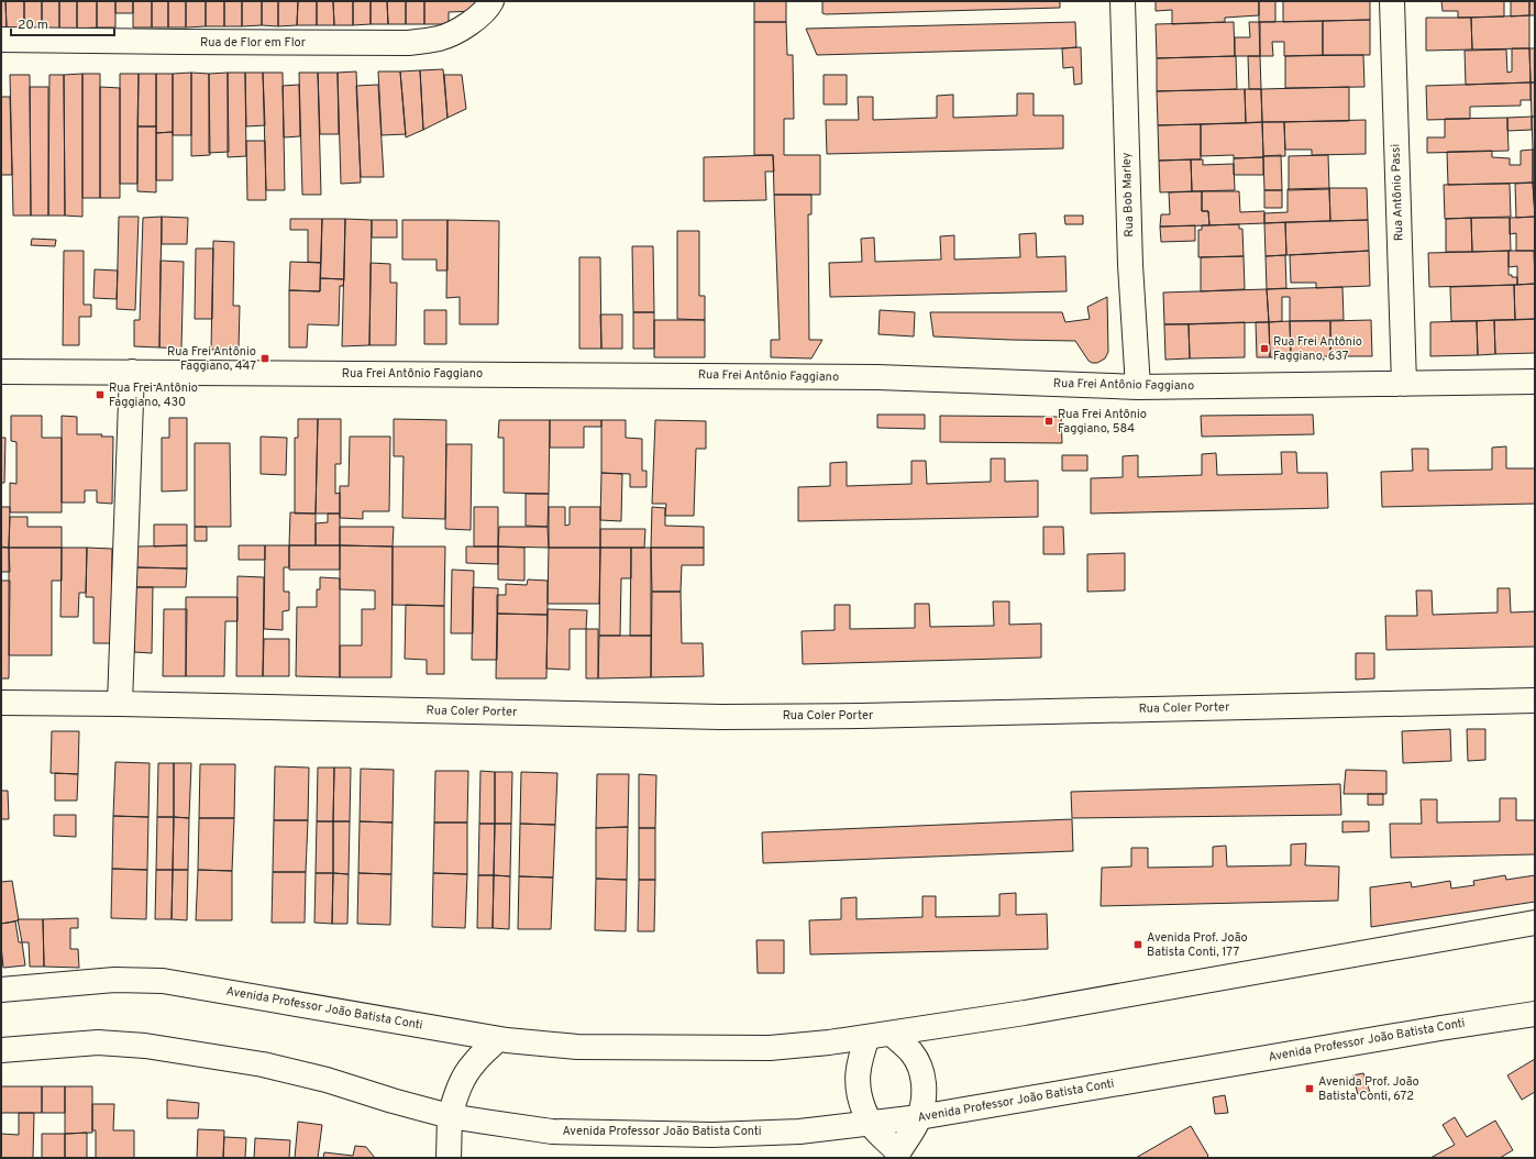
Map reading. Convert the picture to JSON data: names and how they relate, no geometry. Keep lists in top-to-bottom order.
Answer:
{
  "streets": {
    "street": [
      "Rua de Flor em Flor",
      "Rua Antônio Passi",
      "Rua Bob Marley",
      "Rua Frei Antônio Faggiano",
      "Rua Coler Porter",
      "Avenida Professor João Batista Conti"
    ]
  },
  "crossings": [
    ["Rua Antônio Passi", "Rua Frei Antônio Faggiano"],
    ["Rua Bob Marley", "Rua Frei Antônio Faggiano"]
  ],
  "places": {
    "transit": [
      "Rua Frei Antônio Faggiano, 637",
      "Rua Frei Antônio Faggiano, 447",
      "Rua Frei Antônio Faggiano, 430",
      "Rua Frei Antônio Faggiano, 584",
      "Avenida Prof. João Batista Conti, 177",
      "Avenida Prof. João Batista Conti, 672"
    ]
  },
  "scale_bar": "20 m"
}
